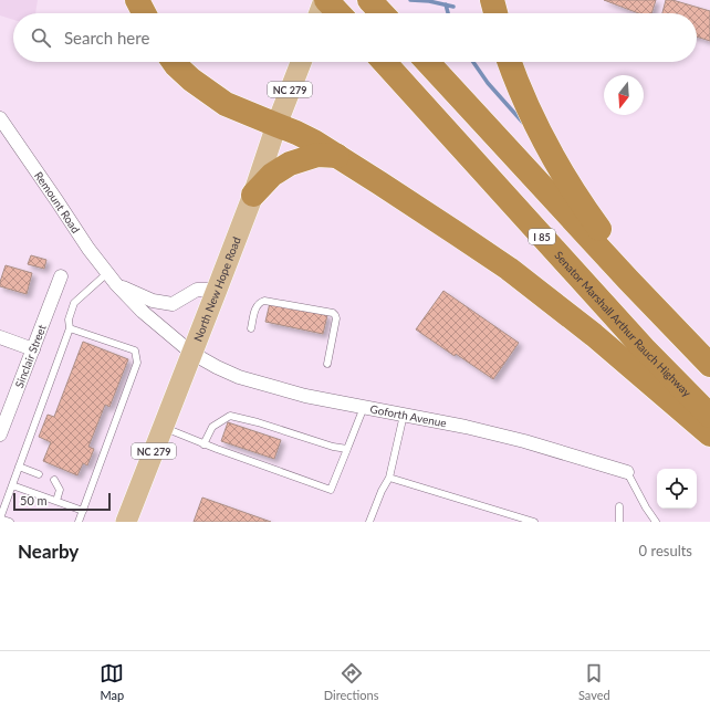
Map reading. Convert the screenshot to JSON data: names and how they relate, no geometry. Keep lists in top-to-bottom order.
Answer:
{
  "streets": {
    "highway": ["I 85", "Senator Marshall Arthur Rauch Highway"],
    "main road": ["NC 279", "North New Hope Road"],
    "street": ["Remount Road", "Sinclair Street", "Goforth Avenue"]
  },
  "crossings": [
    ["Remount Road", "North New Hope Road"],
    ["Remount Road", "Goforth Avenue"],
    ["North New Hope Road", "Goforth Avenue"]
  ],
  "scale_bar": "50 m",
  "north": "bottom",
  "page": {
    "search": "Search here",
    "scale": "50 m",
    "heading": ["Nearby", "0 results"],
    "nav": ["Map", "Directions", "Saved"]
  }
}
